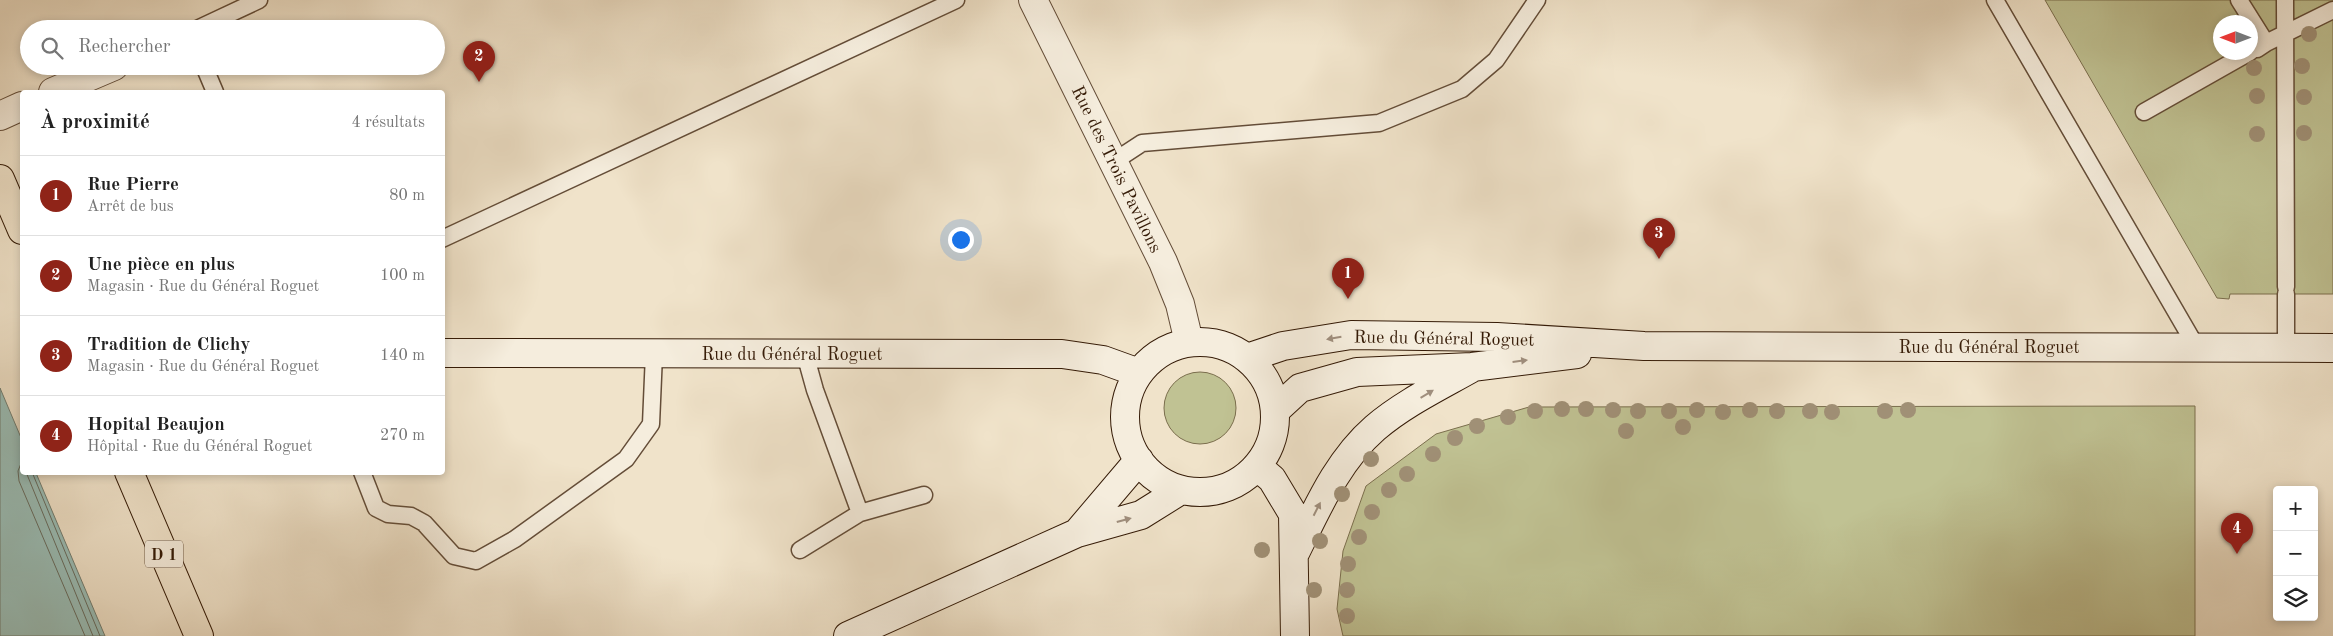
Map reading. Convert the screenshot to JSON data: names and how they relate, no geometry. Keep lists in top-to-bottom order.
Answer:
{
  "streets": {
    "main road": ["Rue des Trois Pavillons", "Rue du Général Roguet", "D 1"]
  },
  "crossings": [
    ["Rue des Trois Pavillons", "Rue du Général Roguet"]
  ],
  "north": "left",
  "page": {
    "search": "Rechercher",
    "pins": [
      "2",
      "3",
      "1",
      "4"
    ],
    "heading": ["À proximité", "4 résultats"],
    "list": [
      {
        "mark": "1",
        "name": "Rue Pierre",
        "note": "Arrêt de bus",
        "value": "80 m"
      },
      {
        "mark": "2",
        "name": "Une pièce en plus",
        "note": "Magasin · Rue du Général Roguet",
        "value": "100 m"
      },
      {
        "mark": "3",
        "name": "Tradition de Clichy",
        "note": "Magasin · Rue du Général Roguet",
        "value": "140 m"
      },
      {
        "mark": "4",
        "name": "Hopital Beaujon",
        "note": "Hôpital · Rue du Général Roguet",
        "value": "270 m"
      }
    ],
    "map_buttons": ["+", "−"]
  }
}
